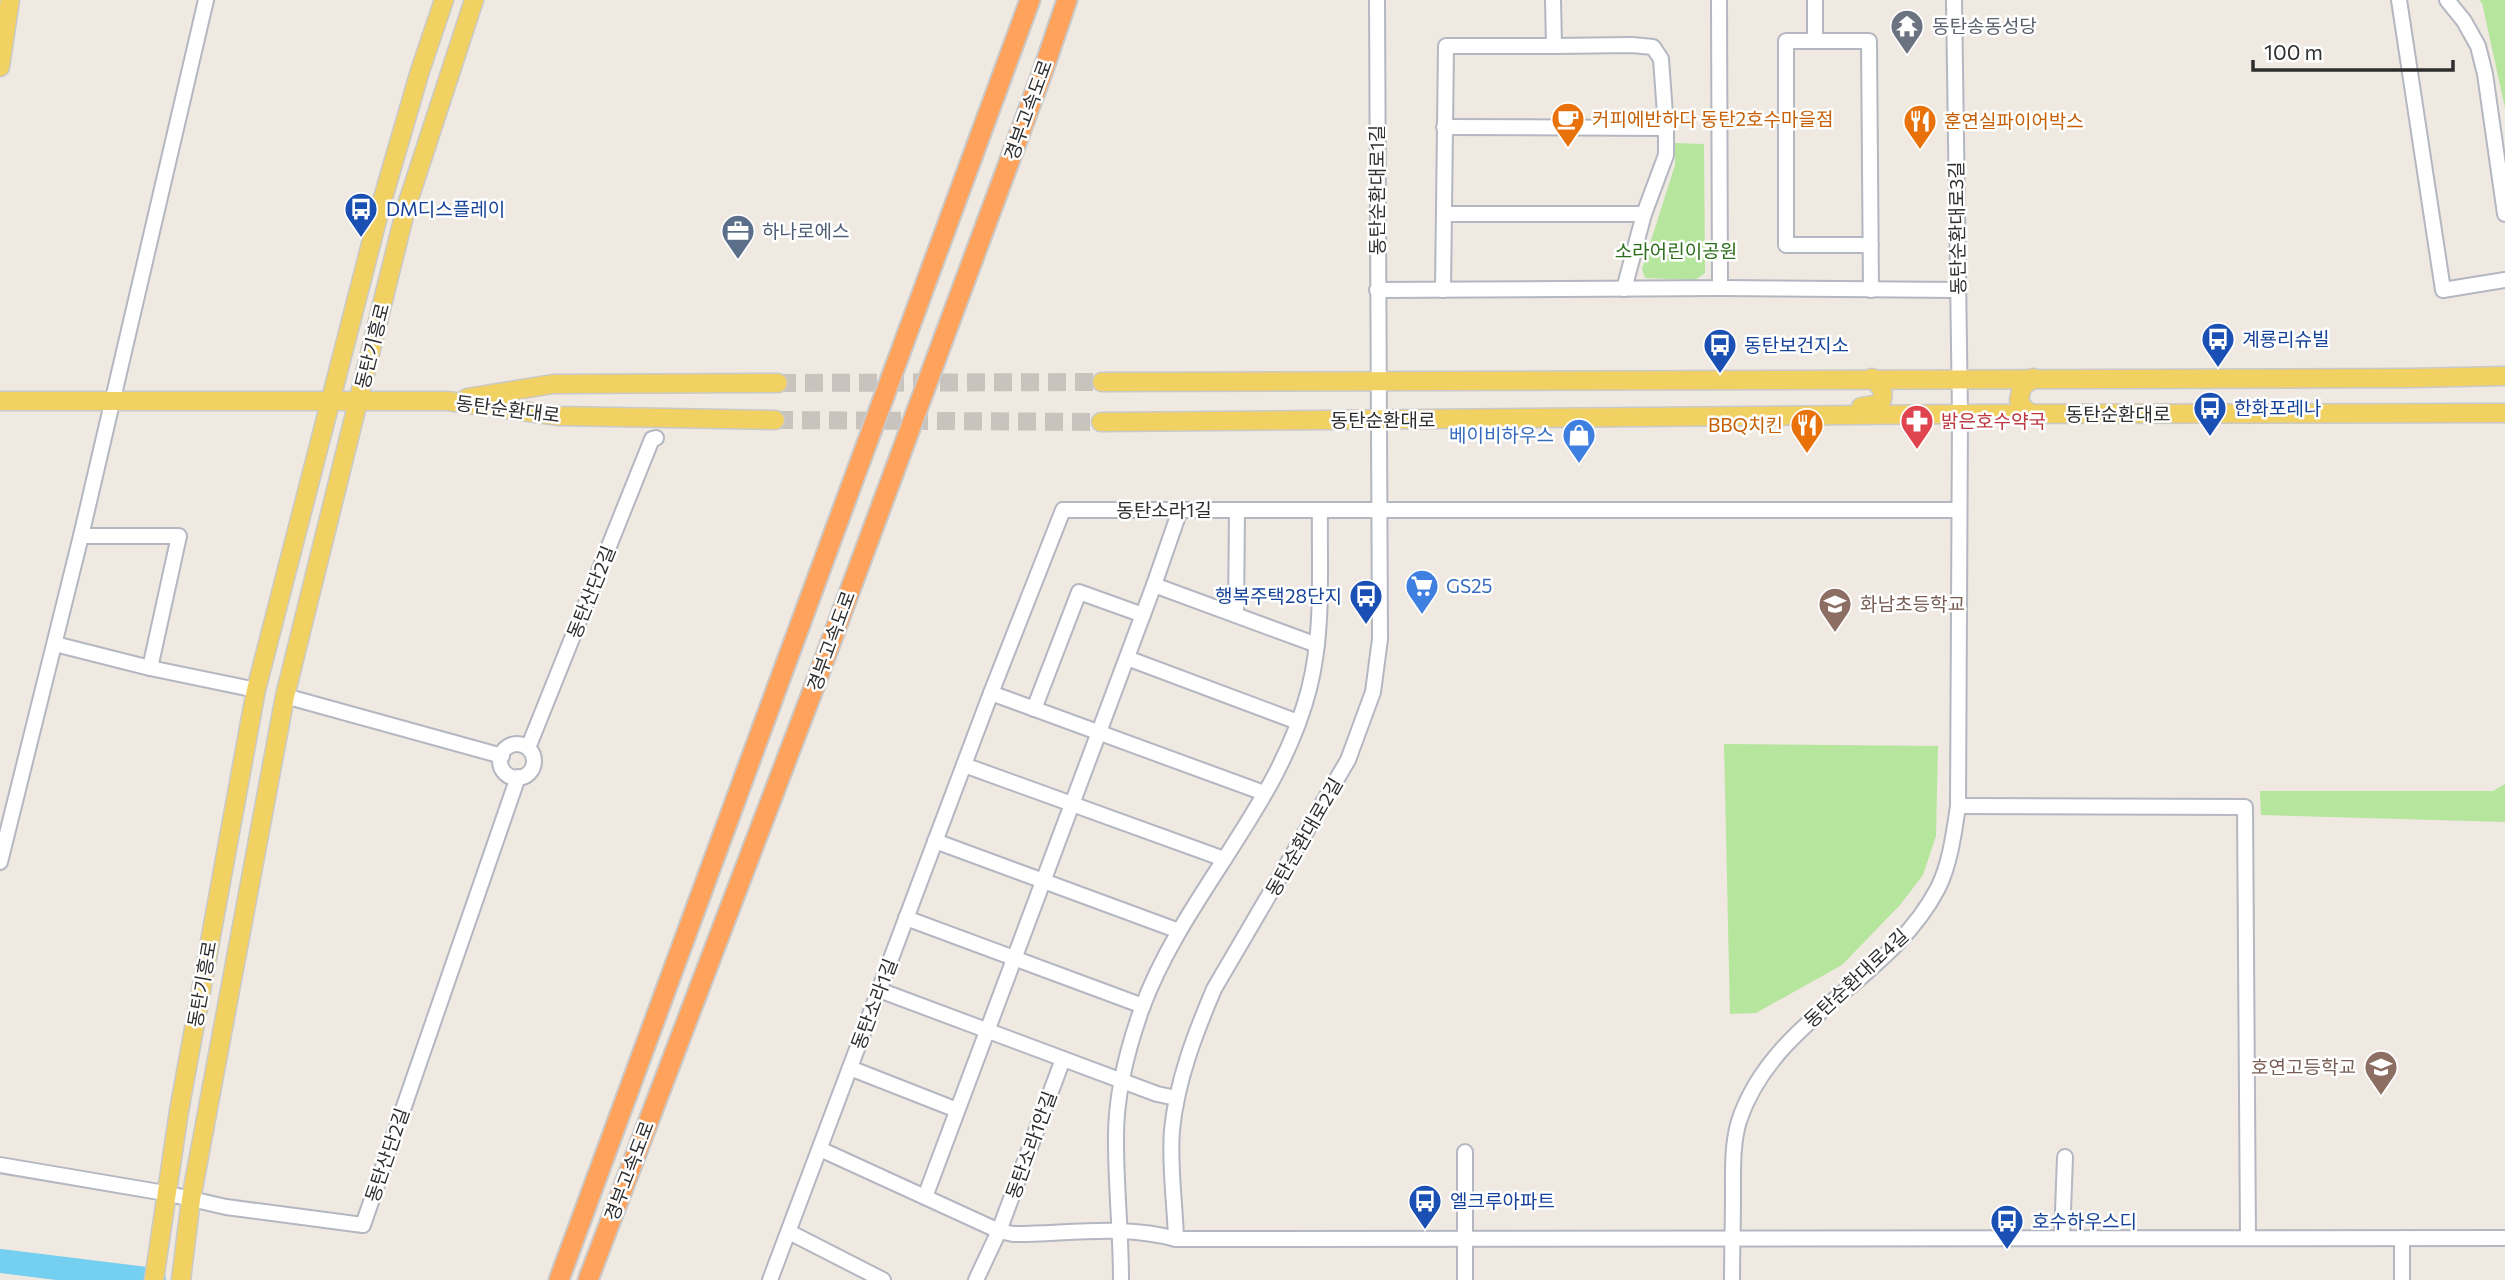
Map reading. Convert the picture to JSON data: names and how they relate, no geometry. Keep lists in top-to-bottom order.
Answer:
{
  "streets": {
    "highway": ["경부고속도로"],
    "main road": ["동탄기흥로", "동탄순환대로"],
    "street": [
      "동탄순환대로1길",
      "동탄순환대로3길",
      "동탄소라1길",
      "동탄산단2길",
      "동탄순환대로2길",
      "동탄순환대로4길",
      "동탄소라1안길"
    ]
  },
  "crossings": [
    ["동탄순환대로1길", "동탄순환대로"],
    ["동탄순환대로1길", "동탄순환대로2길"],
    ["동탄순환대로3길", "동탄순환대로"],
    ["동탄순환대로3길", "동탄순환대로4길"],
    ["동탄기흥로", "동탄산단2길"],
    ["동탄순환대로", "동탄순환대로2길"],
    ["동탄순환대로", "동탄순환대로4길"],
    ["동탄소라1길", "동탄순환대로2길"],
    ["동탄소라1길", "동탄순환대로4길"]
  ],
  "parks": ["소라어린이공원"],
  "places": {
    "temple": ["동탄송동성당"],
    "cafe": ["커피에반하다 동탄2호수마을점"],
    "restaurant": ["훈연실파이어박스", "BBQ치킨"],
    "bus stop": [
      "DM디스플레이",
      "계룡리슈빌",
      "동탄보건지소",
      "한화포레나",
      "행복주택28단지",
      "엘크루아파트",
      "호수하우스디"
    ],
    "office": ["하나로에스"],
    "pharmacy": ["밝은호수약국"],
    "shop": ["베이비하우스"],
    "supermarket": ["GS25"],
    "school or university": ["화남초등학교", "호연고등학교"]
  },
  "scale_bar": "100 m"
}
